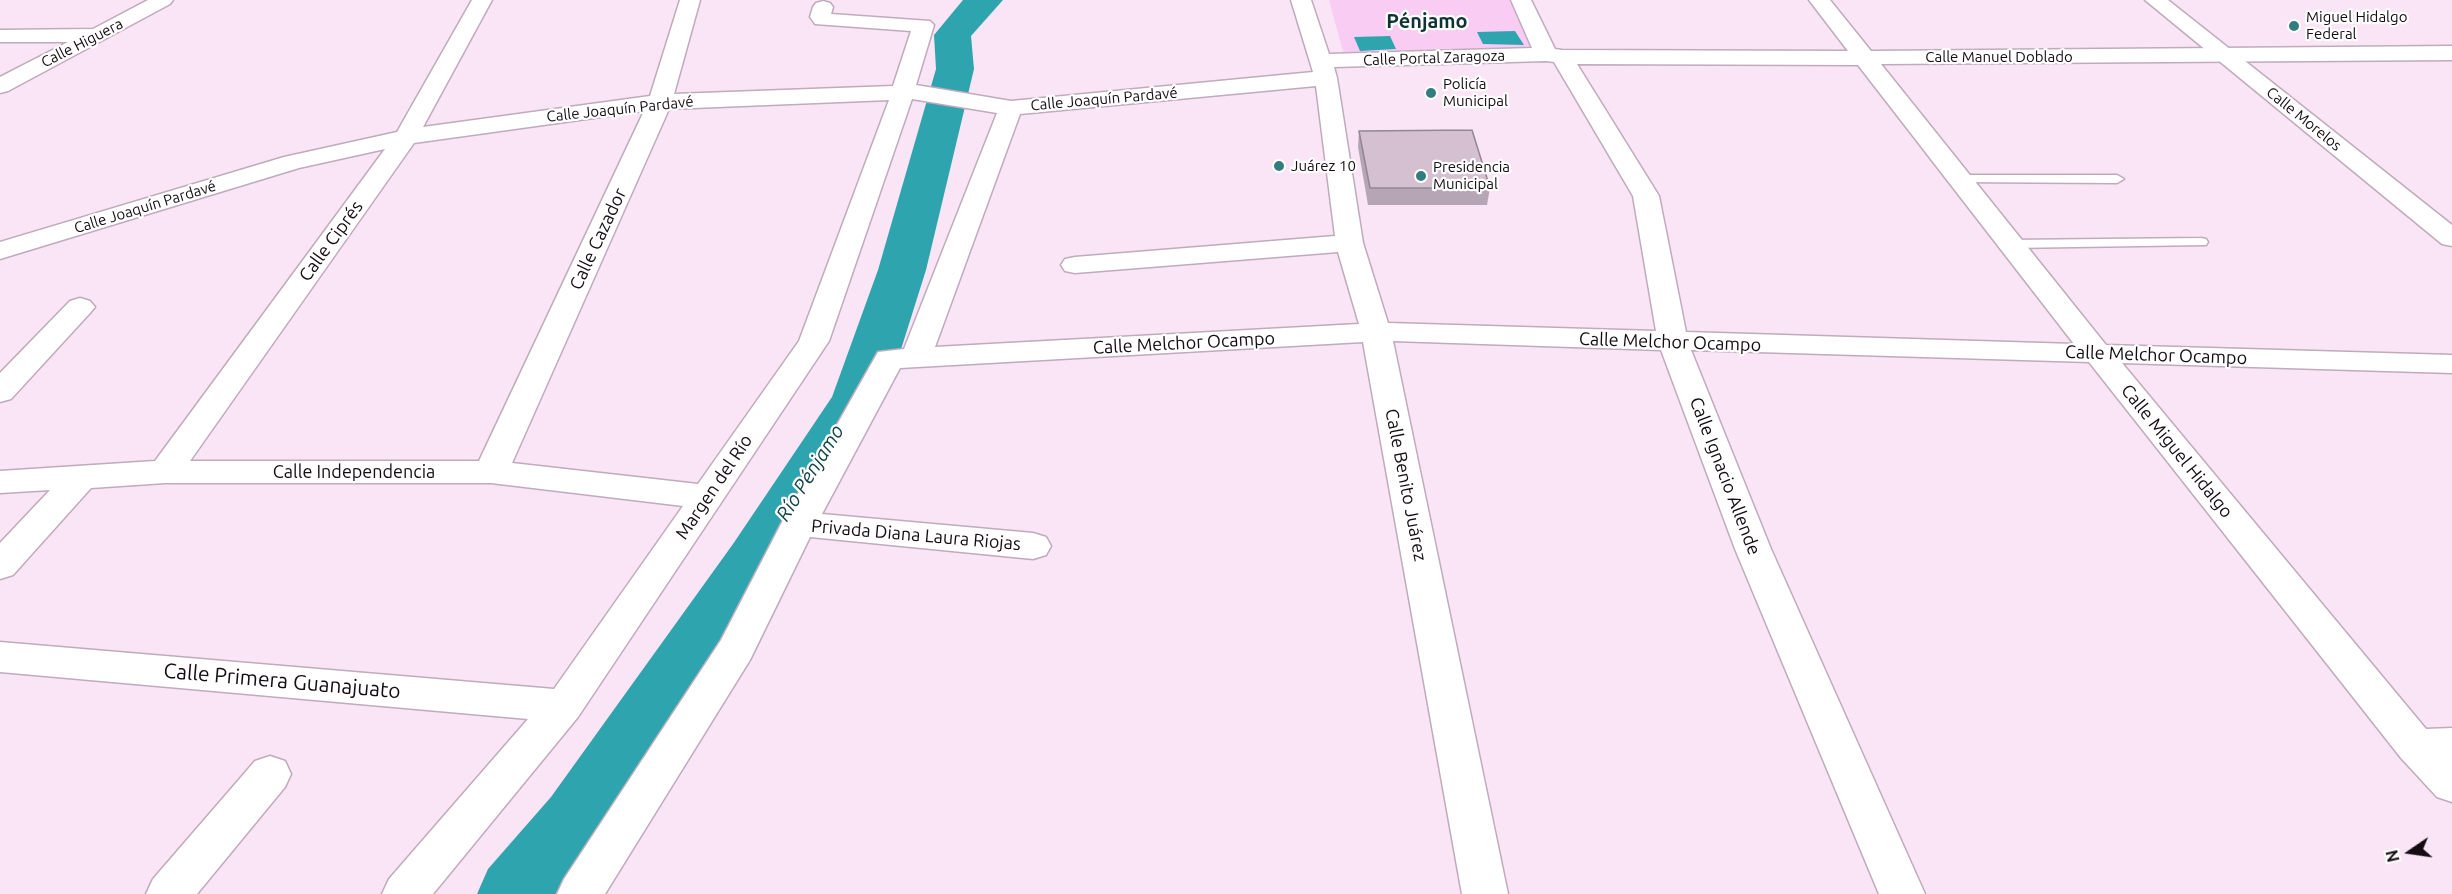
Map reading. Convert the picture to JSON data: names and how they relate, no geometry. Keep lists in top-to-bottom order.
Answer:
{
  "streets": {
    "street": [
      "Calle Higuera",
      "Calle Manuel Doblado",
      "Calle Portal Zaragoza",
      "Calle Joaquín Pardavé",
      "Calle Morelos",
      "Calle Cazador",
      "Calle Ciprés",
      "Calle Melchor Ocampo",
      "Calle Miguel Hidalgo",
      "Calle Independencia",
      "Calle Ignacio Allende",
      "Calle Benito Juárez",
      "Margen del Río",
      "Privada Diana Laura Riojas",
      "Calle Primera Guanajuato"
    ]
  },
  "crossings": [
    ["Calle Manuel Doblado", "Calle Portal Zaragoza"],
    ["Calle Manuel Doblado", "Calle Morelos"],
    ["Calle Manuel Doblado", "Calle Miguel Hidalgo"],
    ["Calle Manuel Doblado", "Calle Ignacio Allende"],
    ["Calle Portal Zaragoza", "Calle Joaquín Pardavé"],
    ["Calle Portal Zaragoza", "Calle Ignacio Allende"],
    ["Calle Portal Zaragoza", "Calle Benito Juárez"],
    ["Calle Joaquín Pardavé", "Calle Cazador"],
    ["Calle Joaquín Pardavé", "Calle Ciprés"],
    ["Calle Joaquín Pardavé", "Calle Benito Juárez"],
    ["Calle Joaquín Pardavé", "Margen del Río"],
    ["Calle Cazador", "Calle Independencia"],
    ["Calle Ciprés", "Calle Independencia"],
    ["Calle Melchor Ocampo", "Calle Miguel Hidalgo"],
    ["Calle Melchor Ocampo", "Calle Ignacio Allende"],
    ["Calle Melchor Ocampo", "Calle Benito Juárez"],
    ["Calle Independencia", "Margen del Río"],
    ["Margen del Río", "Calle Primera Guanajuato"]
  ],
  "districts": ["Pénjamo"],
  "water": ["Río Pénjamo"],
  "places": [
    "Miguel Hidalgo Federal",
    "Policía Municipal",
    "Juárez 10",
    "Presidencia Municipal"
  ],
  "north": "left"
}
